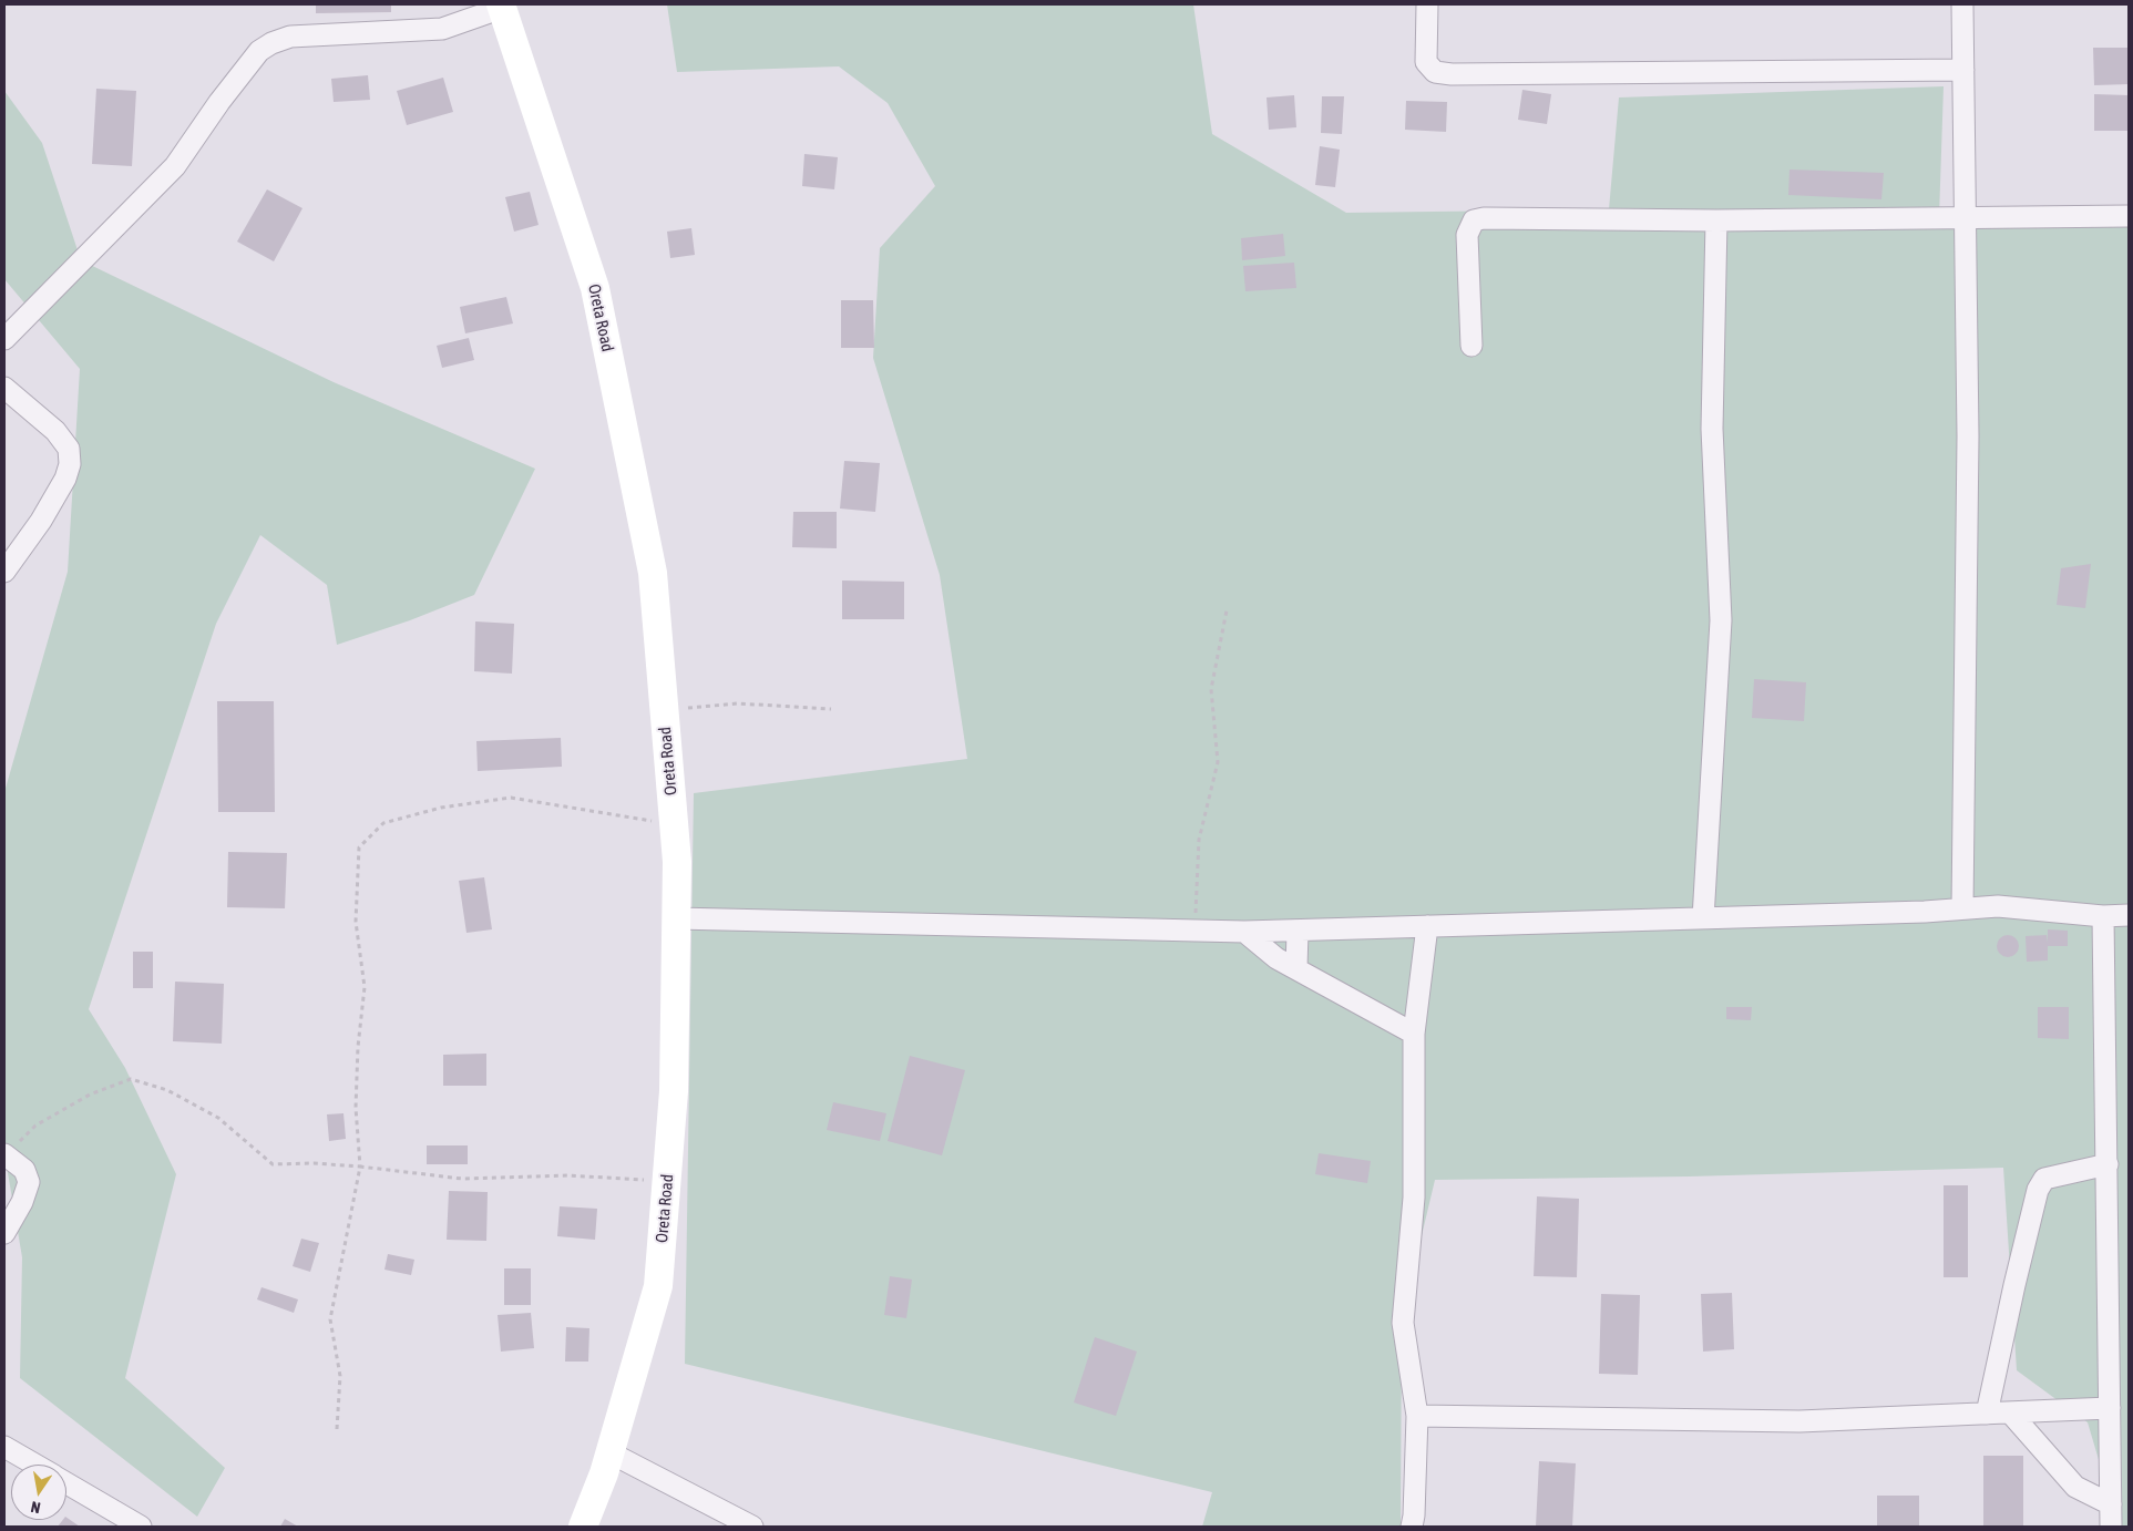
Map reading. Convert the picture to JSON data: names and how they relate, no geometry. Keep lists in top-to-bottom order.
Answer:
{
  "streets": {
    "street": ["Oreta Road"]
  },
  "north": "bottom"
}
